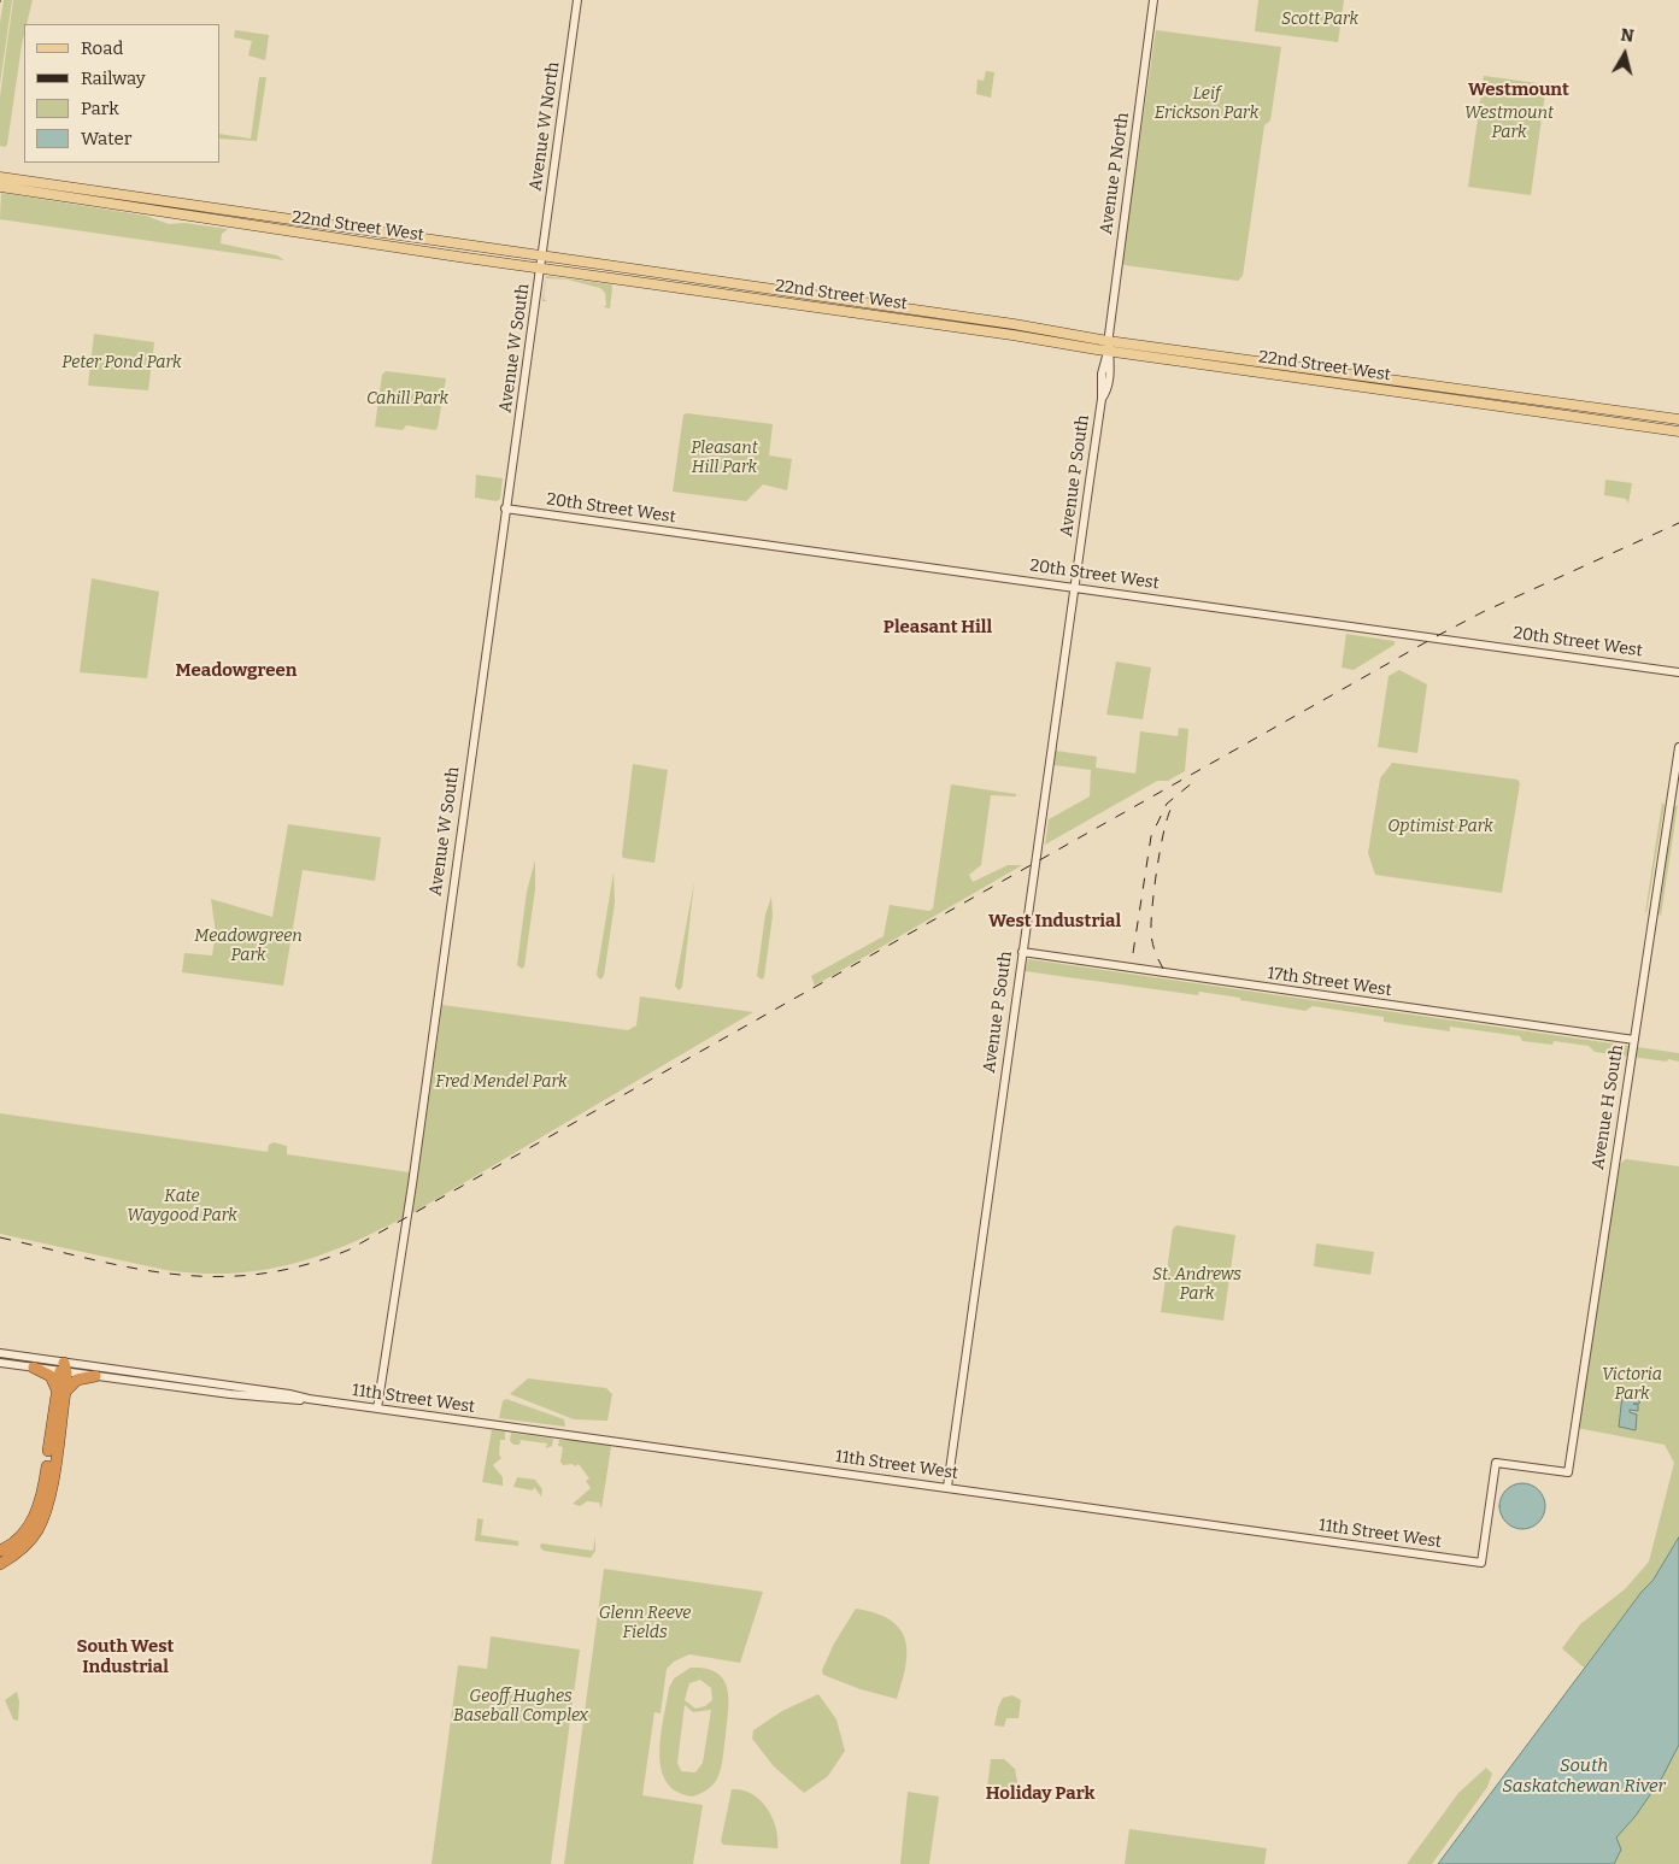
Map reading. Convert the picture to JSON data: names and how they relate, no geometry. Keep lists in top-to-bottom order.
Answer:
{
  "streets": {
    "main road": [
      "Avenue W North",
      "Avenue P North",
      "22nd Street West",
      "Avenue W South",
      "Avenue P South",
      "20th Street West",
      "17th Street West",
      "Avenue H South",
      "11th Street West"
    ]
  },
  "crossings": [
    ["Avenue W North", "22nd Street West"],
    ["Avenue W North", "Avenue W South"],
    ["Avenue P North", "22nd Street West"],
    ["Avenue P North", "Avenue P South"],
    ["22nd Street West", "Avenue W South"],
    ["22nd Street West", "Avenue P South"],
    ["Avenue W South", "20th Street West"],
    ["Avenue W South", "11th Street West"],
    ["Avenue P South", "20th Street West"],
    ["Avenue P South", "17th Street West"],
    ["Avenue P South", "11th Street West"],
    ["17th Street West", "Avenue H South"],
    ["Avenue H South", "11th Street West"]
  ],
  "districts": [
    "Westmount",
    "Pleasant Hill",
    "Meadowgreen",
    "West Industrial",
    "South West Industrial",
    "Holiday Park"
  ],
  "water": ["South Saskatchewan River"],
  "parks": [
    "Scott Park",
    "Leif Erickson Park",
    "Westmount Park",
    "Peter Pond Park",
    "Cahill Park",
    "Pleasant Hill Park",
    "Optimist Park",
    "Meadowgreen Park",
    "Fred Mendel Park",
    "Kate Waygood Park",
    "St. Andrews Park",
    "Victoria Park",
    "Glenn Reeve Fields",
    "Geoff Hughes Baseball Complex"
  ],
  "legend": [
    "Road",
    "Railway",
    "Park",
    "Water"
  ],
  "north": "top"
}
